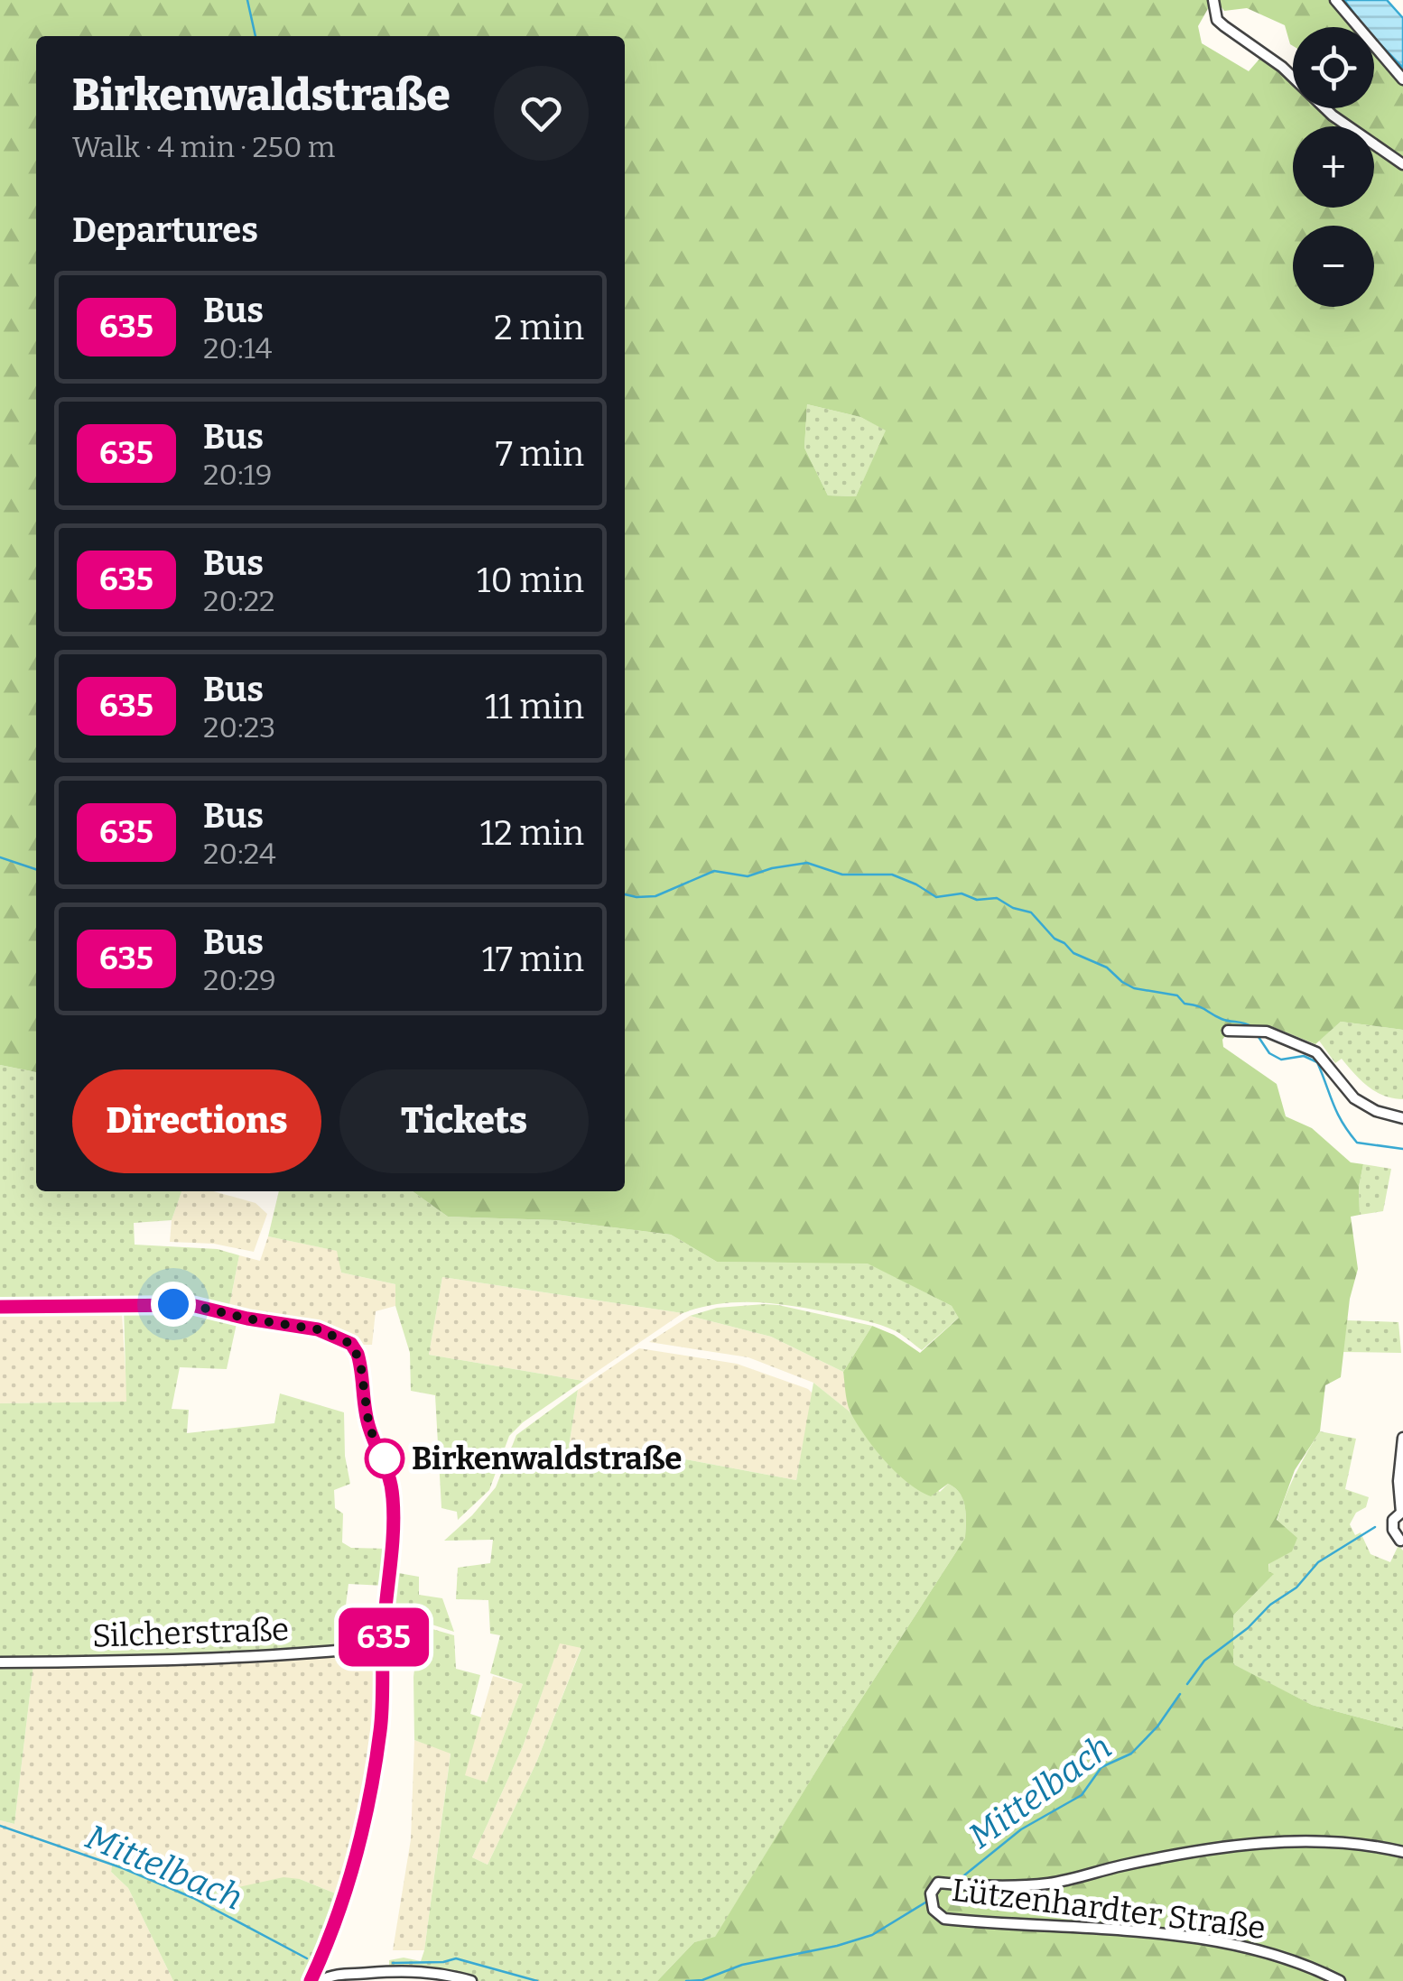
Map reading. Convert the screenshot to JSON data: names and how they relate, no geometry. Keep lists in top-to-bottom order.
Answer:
{
  "streets": {
    "street": ["Silcherstraße", "Lützenhardter Straße"]
  },
  "water": ["Mittelbach"],
  "places": ["Birkenwaldstraße"],
  "lines": ["bus line 635"],
  "page": {
    "on_map": "635",
    "map_buttons": ["+", "−"],
    "heading": [
      ["Birkenwaldstraße", "Walk · 4 min · 250 m"],
      "Departures"
    ],
    "list": [
      {
        "mark": "635",
        "name": "Bus",
        "note": "20:14",
        "value": "2 min"
      },
      {
        "mark": "635",
        "name": "Bus",
        "note": "20:19",
        "value": "7 min"
      },
      {
        "mark": "635",
        "name": "Bus",
        "note": "20:22",
        "value": "10 min"
      },
      {
        "mark": "635",
        "name": "Bus",
        "note": "20:23",
        "value": "11 min"
      },
      {
        "mark": "635",
        "name": "Bus",
        "note": "20:24",
        "value": "12 min"
      },
      {
        "mark": "635",
        "name": "Bus",
        "note": "20:29",
        "value": "17 min"
      }
    ],
    "buttons": ["Directions", "Tickets"]
  }
}
